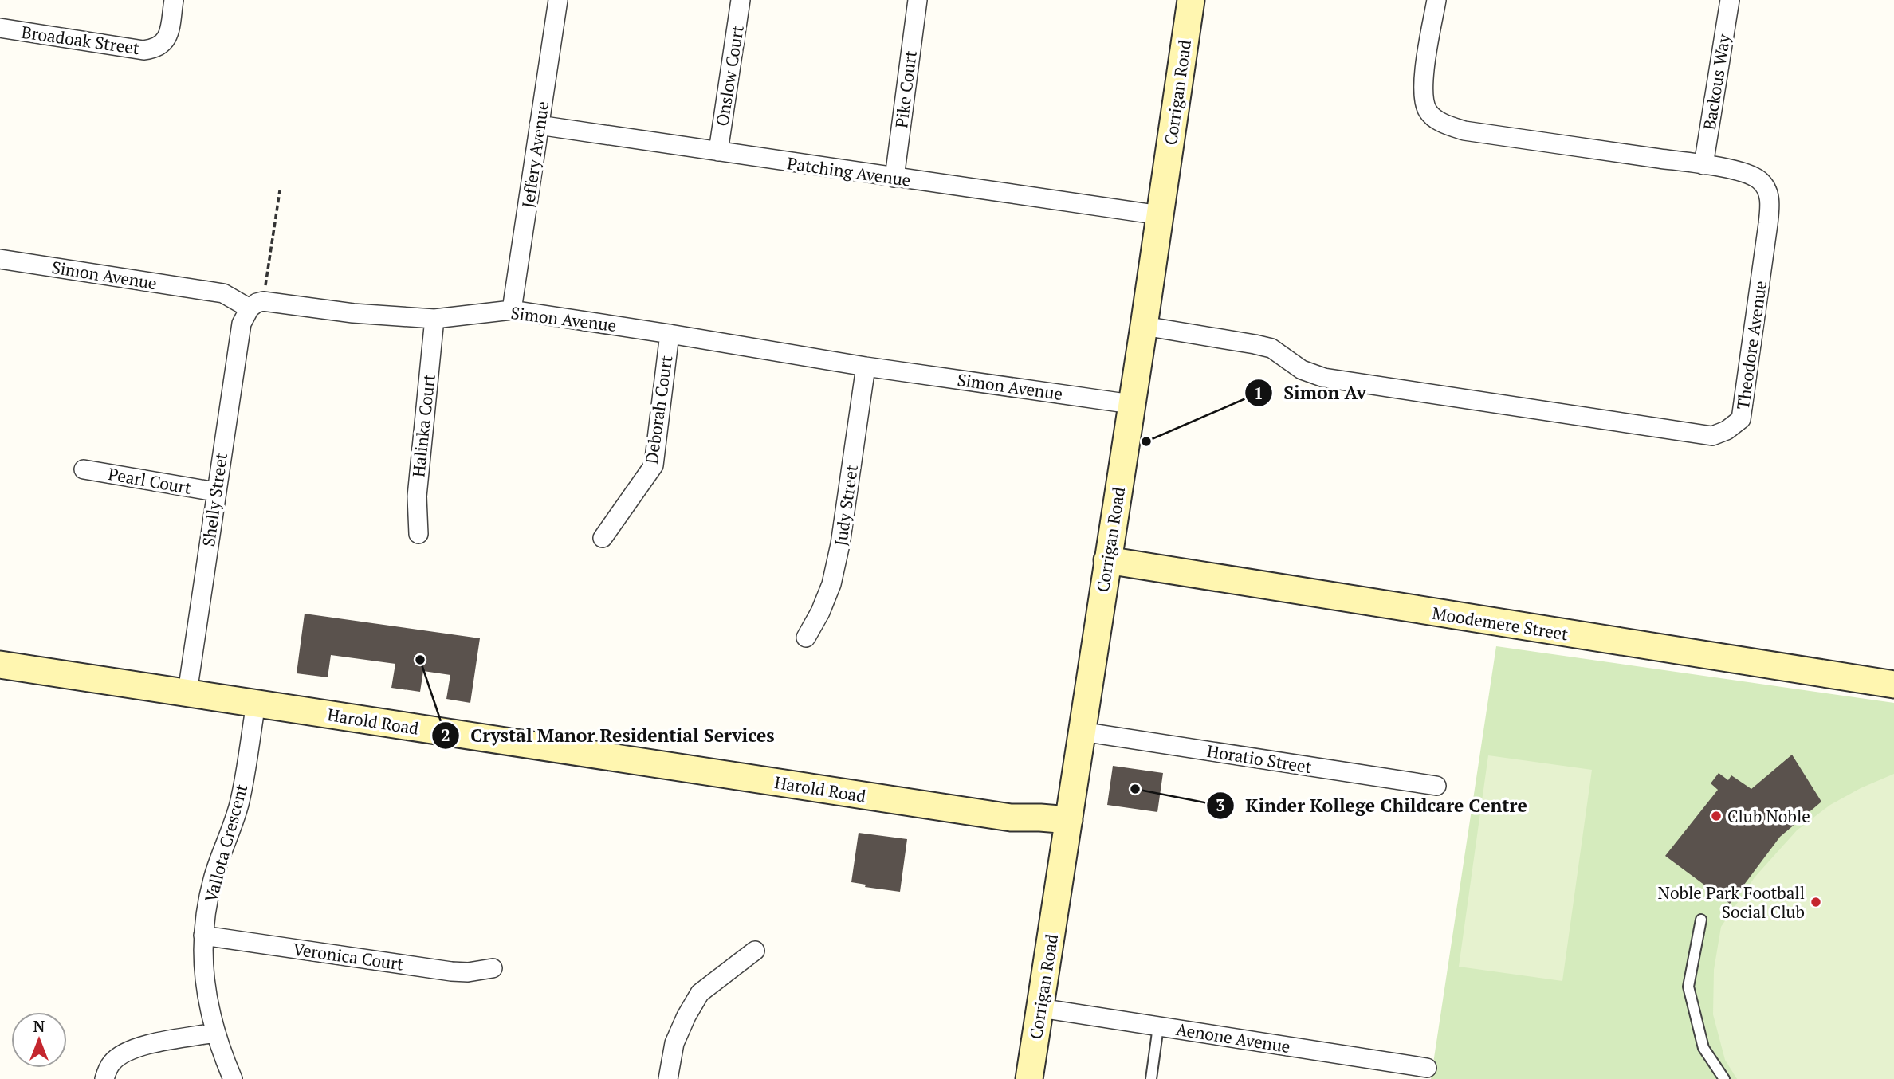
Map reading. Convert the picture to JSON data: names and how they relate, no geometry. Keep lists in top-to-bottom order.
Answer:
{
  "streets": {
    "street": [
      "Broadoak Street",
      "Onslow Court",
      "Backous Way",
      "Pike Court",
      "Corrigan Road",
      "Jeffery Avenue",
      "Patching Avenue",
      "Simon Avenue",
      "Theodore Avenue",
      "Deborah Court",
      "Halinka Court",
      "Pearl Court",
      "Shelly Street",
      "Judy Street",
      "Moodemere Street",
      "Harold Road",
      "Horatio Street",
      "Vallota Crescent",
      "Veronica Court",
      "Aenone Avenue"
    ]
  },
  "crossings": [
    ["Onslow Court", "Patching Avenue"],
    ["Backous Way", "Theodore Avenue"],
    ["Pike Court", "Patching Avenue"],
    ["Corrigan Road", "Patching Avenue"],
    ["Corrigan Road", "Simon Avenue"],
    ["Corrigan Road", "Theodore Avenue"],
    ["Corrigan Road", "Moodemere Street"],
    ["Corrigan Road", "Harold Road"],
    ["Corrigan Road", "Horatio Street"],
    ["Corrigan Road", "Aenone Avenue"],
    ["Jeffery Avenue", "Patching Avenue"],
    ["Jeffery Avenue", "Simon Avenue"],
    ["Simon Avenue", "Deborah Court"],
    ["Simon Avenue", "Halinka Court"],
    ["Simon Avenue", "Shelly Street"],
    ["Simon Avenue", "Judy Street"],
    ["Pearl Court", "Shelly Street"],
    ["Shelly Street", "Harold Road"],
    ["Harold Road", "Vallota Crescent"],
    ["Vallota Crescent", "Veronica Court"]
  ],
  "places": [
    "Simon Av",
    "Crystal Manor Residential Services",
    "Kinder Kollege Childcare Centre",
    "Club Noble",
    "Noble Park Football Social Club"
  ],
  "north": "top"
}
